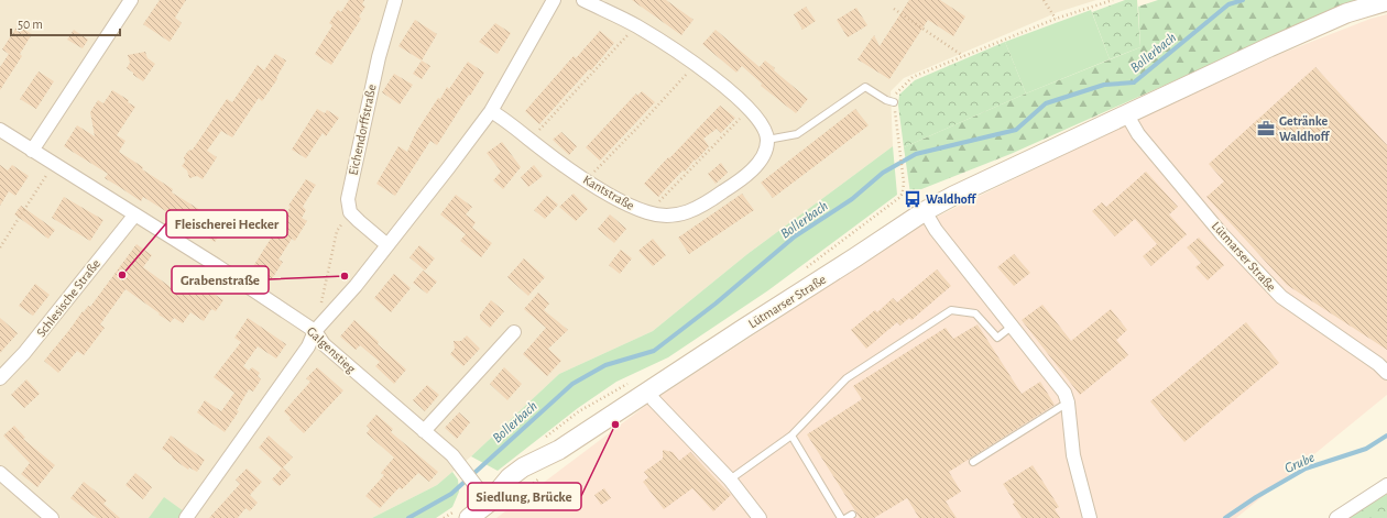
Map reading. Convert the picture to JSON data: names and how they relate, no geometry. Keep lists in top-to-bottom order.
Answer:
{
  "streets": {
    "main road": ["Lütmarser Straße"],
    "street": [
      "Eichendorffstraße",
      "Kantstraße",
      "Schlesische Straße",
      "Galgenstieg"
    ]
  },
  "crossings": [
    ["Lütmarser Straße", "Galgenstieg"],
    ["Schlesische Straße", "Galgenstieg"]
  ],
  "water": ["Bollerbach", "Grube"],
  "places": {
    "office": ["Getränke Waldhoff"],
    "bus stop": ["Waldhoff"],
    "other": ["Fleischerei Hecker", "Grabenstraße", "Siedlung, Brücke"]
  },
  "scale_bar": "50 m"
}
